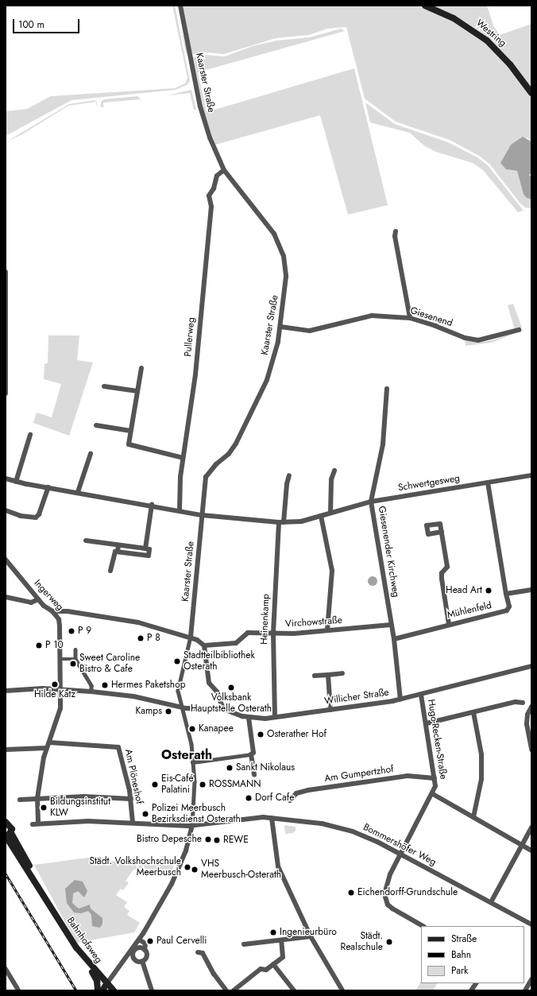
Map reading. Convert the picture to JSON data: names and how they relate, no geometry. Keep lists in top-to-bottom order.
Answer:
{
  "streets": {
    "main road": ["Westring", "Bahnhofsweg"],
    "street": [
      "Kaarster Straße",
      "Giesenend",
      "Pullerweg",
      "Schwertgesweg",
      "Giesenender Kirchweg",
      "Ingerweg",
      "Mühlenfeld",
      "Heinenkamp",
      "Virchowstraße",
      "Willicher Straße",
      "Hugo-Recken-Straße",
      "Am Gumpertzhof",
      "Am Plöneshof",
      "Bommershöfer Weg"
    ]
  },
  "crossings": [
    ["Kaarster Straße", "Giesenend"],
    ["Kaarster Straße", "Pullerweg"],
    ["Kaarster Straße", "Schwertgesweg"],
    ["Kaarster Straße", "Willicher Straße"],
    ["Kaarster Straße", "Bommershöfer Weg"],
    ["Pullerweg", "Schwertgesweg"],
    ["Schwertgesweg", "Giesenender Kirchweg"],
    ["Schwertgesweg", "Mühlenfeld"],
    ["Schwertgesweg", "Heinenkamp"],
    ["Giesenender Kirchweg", "Mühlenfeld"],
    ["Giesenender Kirchweg", "Virchowstraße"],
    ["Giesenender Kirchweg", "Willicher Straße"],
    ["Ingerweg", "Willicher Straße"],
    ["Ingerweg", "Am Plöneshof"],
    ["Ingerweg", "Bommershöfer Weg"],
    ["Heinenkamp", "Virchowstraße"],
    ["Heinenkamp", "Willicher Straße"],
    ["Willicher Straße", "Hugo-Recken-Straße"],
    ["Hugo-Recken-Straße", "Am Gumpertzhof"],
    ["Hugo-Recken-Straße", "Bommershöfer Weg"],
    ["Am Plöneshof", "Bommershöfer Weg"]
  ],
  "districts": ["Osterath"],
  "places": [
    "Head Art",
    "P 9",
    "P 8",
    "P 10",
    "Stadtteilbibliothek Osterath",
    "Sweet Caroline Bistro & Cafe",
    "Hilde Katz",
    "Hermes Paketshop",
    "Volksbank Hauptstelle Osterath",
    "Kamps",
    "Kanapee",
    "Osterather Hof",
    "Sankt Nikolaus",
    "Eis-Café Palatini",
    "ROSSMANN",
    "Dorf Cafe",
    "Bildungsinstitut KLW",
    "Polizei Meerbusch Bezirksdienst Osterath",
    "Bistro Depesche",
    "REWE",
    "Städt. Volkshochschule Meerbusch",
    "VHS Meerbusch-Osterath",
    "Eichendorff-Grundschule",
    "Ingenieurbüro",
    "Paul Cervelli",
    "Städt. Realschule"
  ],
  "legend": ["Straße", "Bahn", "Park"],
  "scale_bar": "100 m"
}
